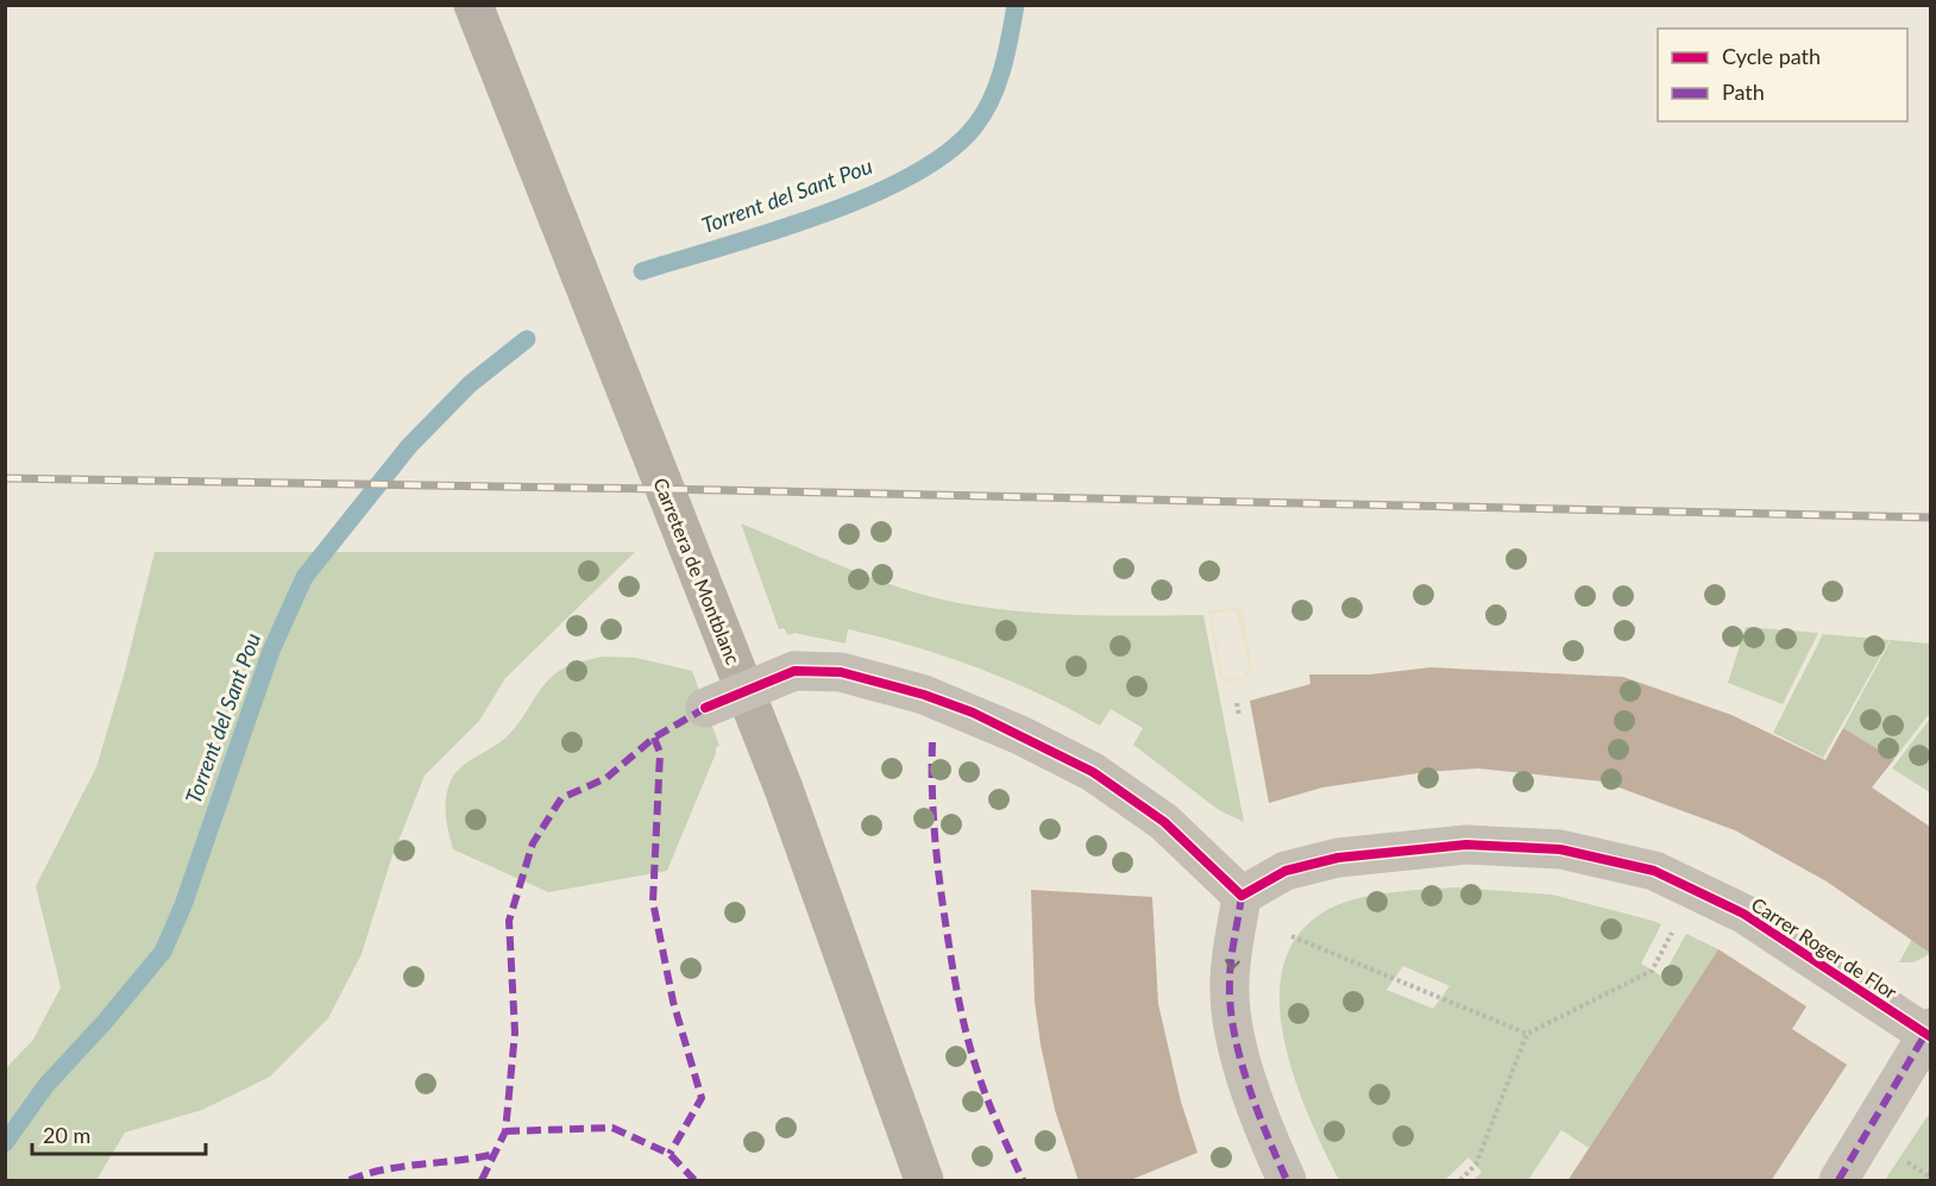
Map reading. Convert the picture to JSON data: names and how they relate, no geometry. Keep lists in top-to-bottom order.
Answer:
{
  "streets": {
    "main road": ["Carretera de Montblanc"],
    "street": ["Carrer Roger de Flor"]
  },
  "water": ["Torrent del Sant Pou"],
  "legend": ["Cycle path", "Path"],
  "scale_bar": "20 m"
}
